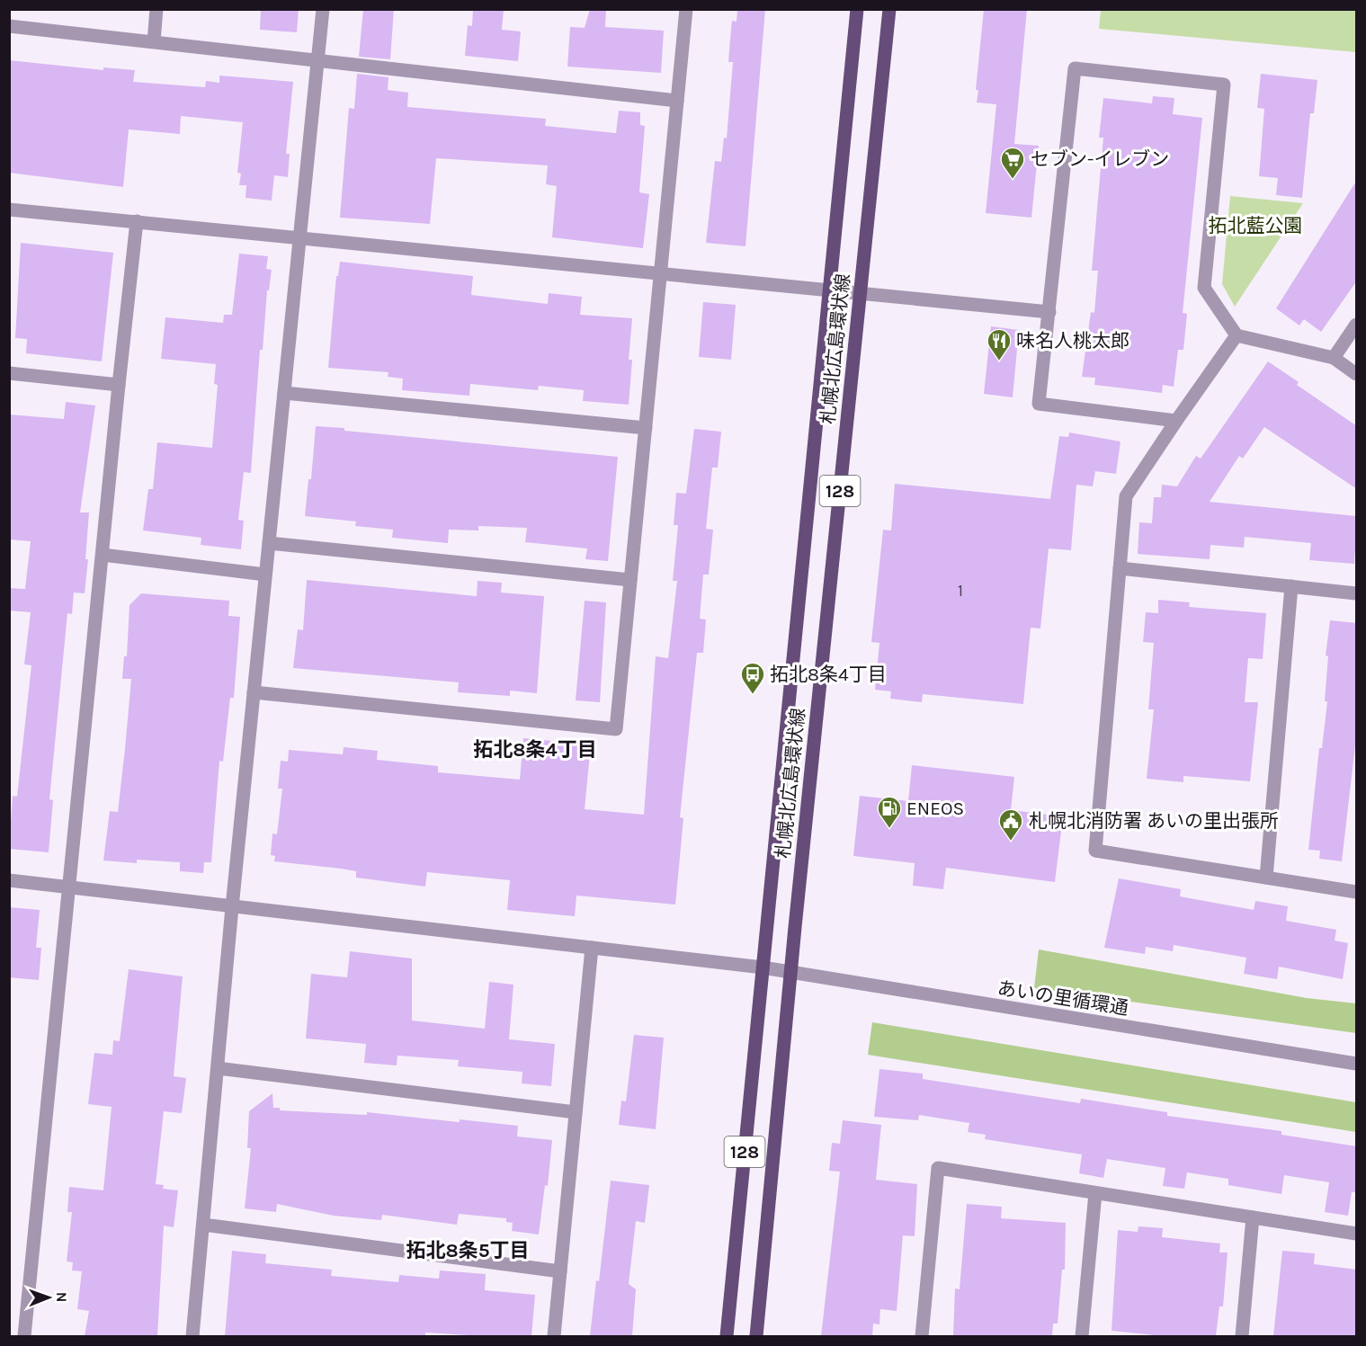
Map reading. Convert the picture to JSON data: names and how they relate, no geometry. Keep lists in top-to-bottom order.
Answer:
{
  "streets": {
    "main road": ["札幌北広島環状線", "128"],
    "street": ["あいの里循環通"]
  },
  "crossings": [
    ["札幌北広島環状線", "あいの里循環通"]
  ],
  "districts": ["拓北8条4丁目", "拓北8条5丁目"],
  "parks": ["拓北藍公園"],
  "places": {
    "supermarket": ["セブン-イレブン"],
    "restaurant": ["味名人桃太郎"],
    "bus stop": ["拓北8条4丁目"],
    "fuel station": ["ENEOS"],
    "public building": ["札幌北消防署 あいの里出張所"]
  },
  "house_numbers": ["1"],
  "north": "right"
}
